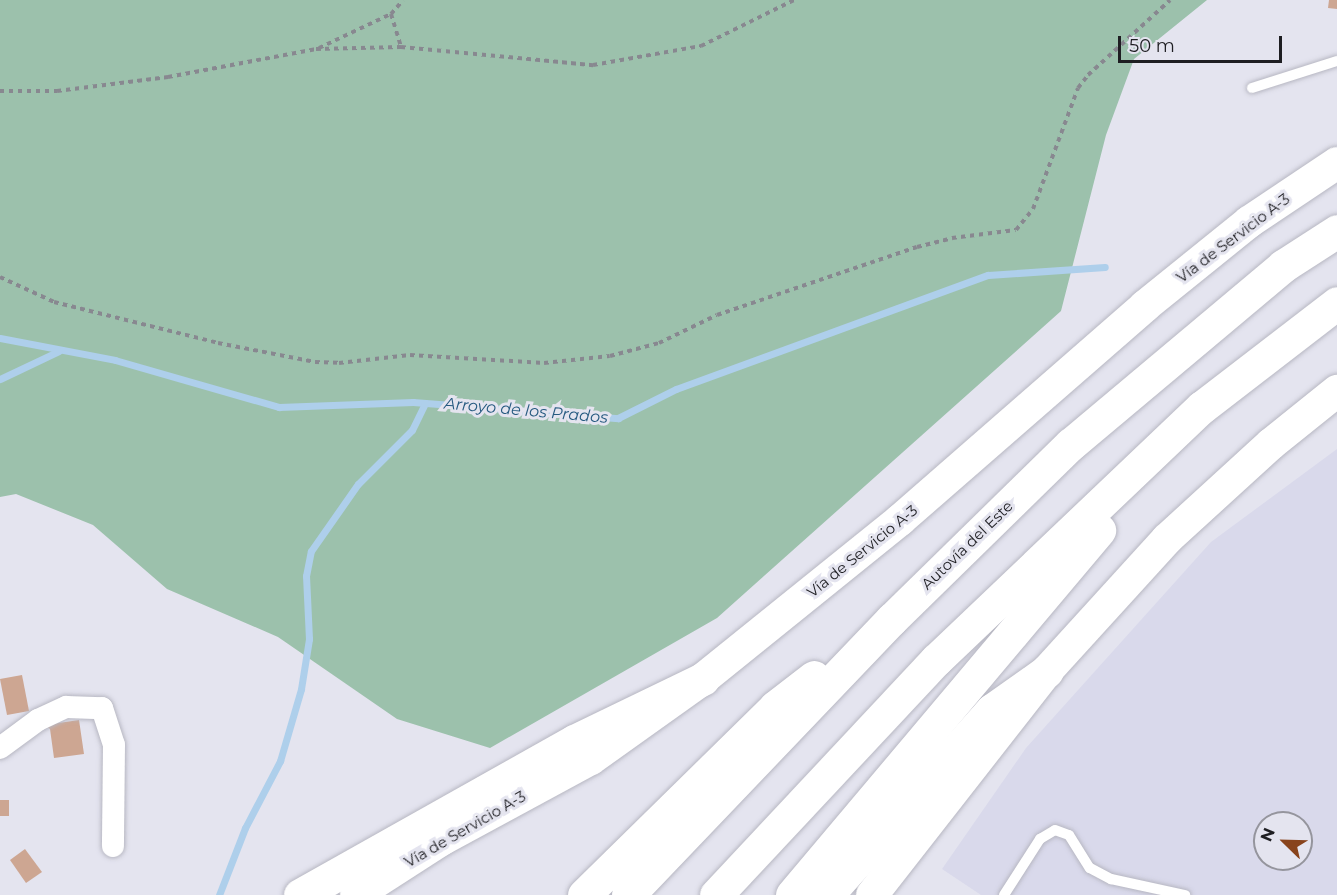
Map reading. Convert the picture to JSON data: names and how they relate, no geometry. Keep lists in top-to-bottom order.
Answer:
{
  "streets": {
    "highway": ["Autovía del Este"],
    "main road": ["Vía de Servicio A-3"]
  },
  "water": ["Arroyo de los Prados"],
  "scale_bar": "50 m",
  "north": "top left"
}
